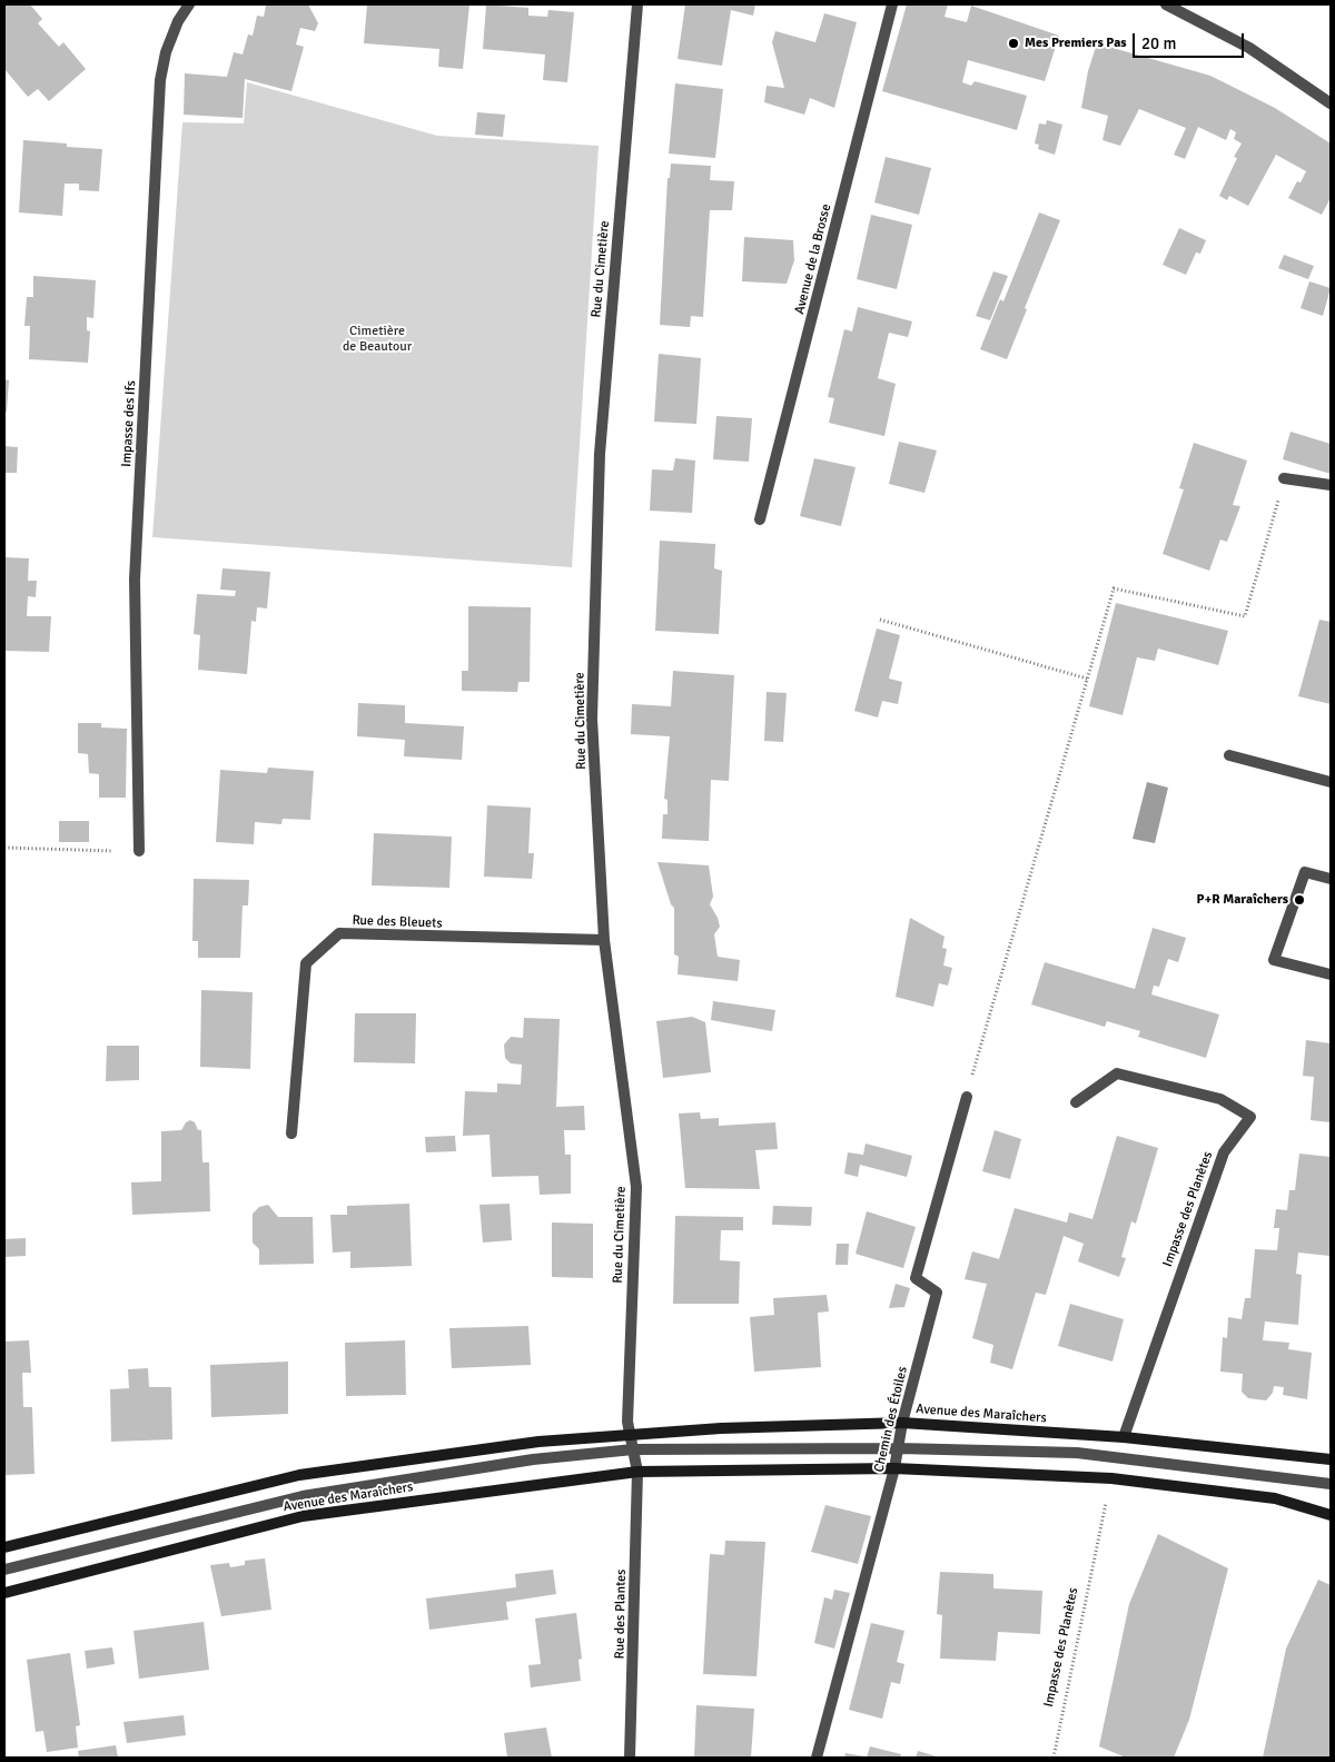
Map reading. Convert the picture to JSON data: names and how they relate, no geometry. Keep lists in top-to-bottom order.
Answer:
{
  "streets": {
    "main road": ["Avenue des Maraîchers"],
    "street": [
      "Avenue de la Brosse",
      "Rue du Cimetière",
      "Impasse des Ifs",
      "Rue des Bleuets",
      "Impasse des Planètes",
      "Chemin des Étoiles",
      "Rue des Plantes"
    ]
  },
  "crossings": [
    ["Rue du Cimetière", "Rue des Bleuets"],
    ["Rue du Cimetière", "Avenue des Maraîchers"],
    ["Impasse des Planètes", "Avenue des Maraîchers"],
    ["Avenue des Maraîchers", "Chemin des Étoiles"],
    ["Avenue des Maraîchers", "Rue des Plantes"]
  ],
  "parks": ["Cimetière de Beautour"],
  "places": ["Mes Premiers Pas", "P+R Maraîchers"],
  "scale_bar": "20 m"
}
